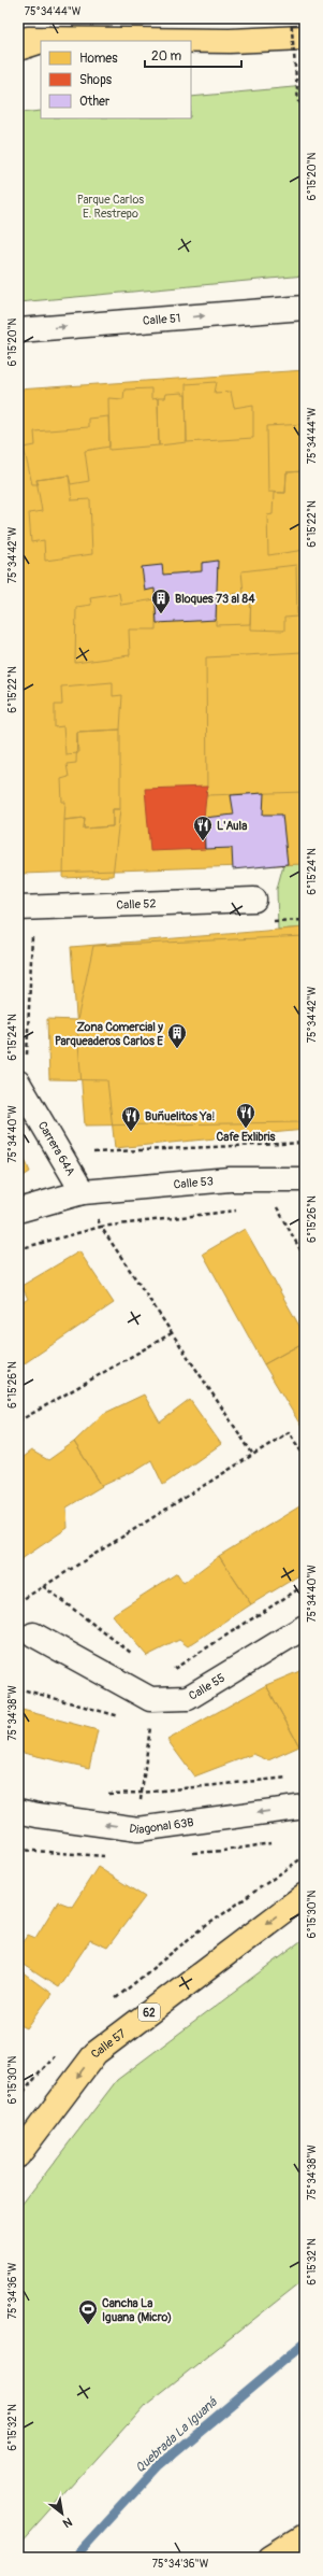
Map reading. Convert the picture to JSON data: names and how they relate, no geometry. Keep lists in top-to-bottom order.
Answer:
{
  "streets": {
    "main road": ["62", "Calle 57"],
    "street": [
      "Calle 51",
      "Calle 52",
      "Carrera 64A",
      "Calle 53",
      "Calle 55",
      "Diagonal 63B"
    ]
  },
  "crossings": [
    ["Carrera 64A", "Calle 53"]
  ],
  "one_way": ["Calle 51", "Diagonal 63B", "Calle 57"],
  "water": ["Quebrada La Iguaná"],
  "parks": ["Parque Carlos E. Restrepo"],
  "places": {
    "building": ["Bloques 73 al 84", "Zona Comercial y Parqueaderos Carlos E"],
    "restaurant": ["L'Aula", "Cafe Exlibris", "Buñuelitos Ya!"],
    "sports": ["Cancha La Iguana (Micro)"]
  },
  "legend": ["Homes", "Shops", "Other"],
  "scale_bar": "20 m",
  "north": "bottom right",
  "coordinates": [
    "75°34'44\"W",
    "6°15'20\"N",
    "6°15'22\"N",
    "75°34'42\"W",
    "6°15'24\"N",
    "75°34'40\"W",
    "6°15'26\"N",
    "75°34'38\"W",
    "6°15'30\"N",
    "6°15'32\"N",
    "75°34'36\"W"
  ]
}
